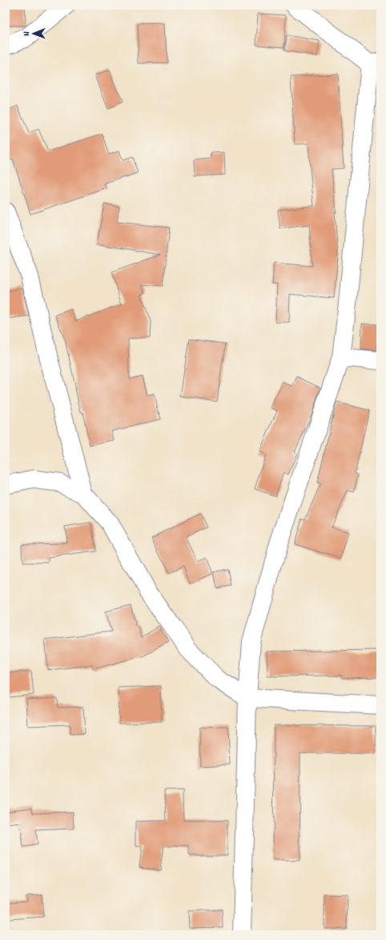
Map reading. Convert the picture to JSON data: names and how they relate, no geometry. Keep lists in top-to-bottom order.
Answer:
{
  "north": "left"
}
